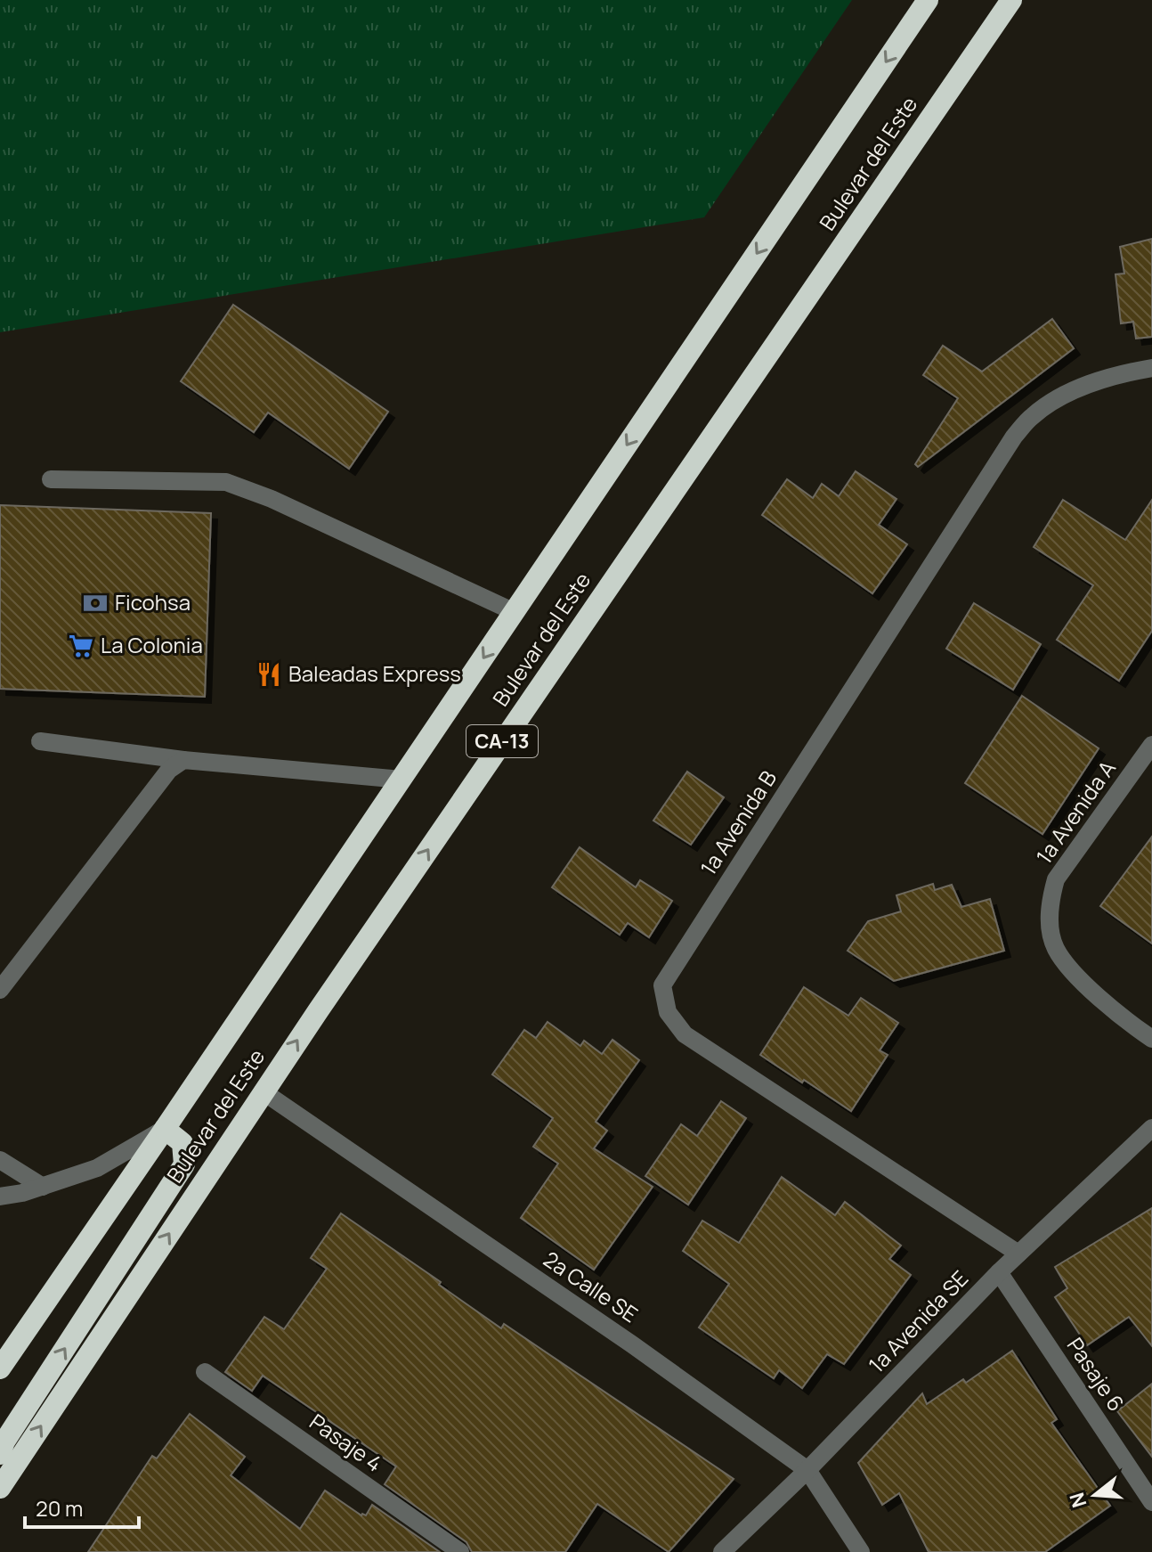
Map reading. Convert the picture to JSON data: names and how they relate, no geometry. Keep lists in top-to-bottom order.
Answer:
{
  "streets": {
    "highway": ["Bulevar del Este", "CA-13"],
    "street": [
      "1a Avenida A",
      "1a Avenida B",
      "2a Calle SE",
      "1a Avenida SE",
      "Pasaje 6",
      "Pasaje 4"
    ]
  },
  "crossings": [
    ["Bulevar del Este", "2a Calle SE"],
    ["1a Avenida B", "1a Avenida SE"],
    ["2a Calle SE", "1a Avenida SE"],
    ["1a Avenida SE", "Pasaje 6"]
  ],
  "places": {
    "bank": ["Ficohsa"],
    "supermarket": ["La Colonia"],
    "restaurant": ["Baleadas Express"]
  },
  "scale_bar": "20 m",
  "north": "left"
}
